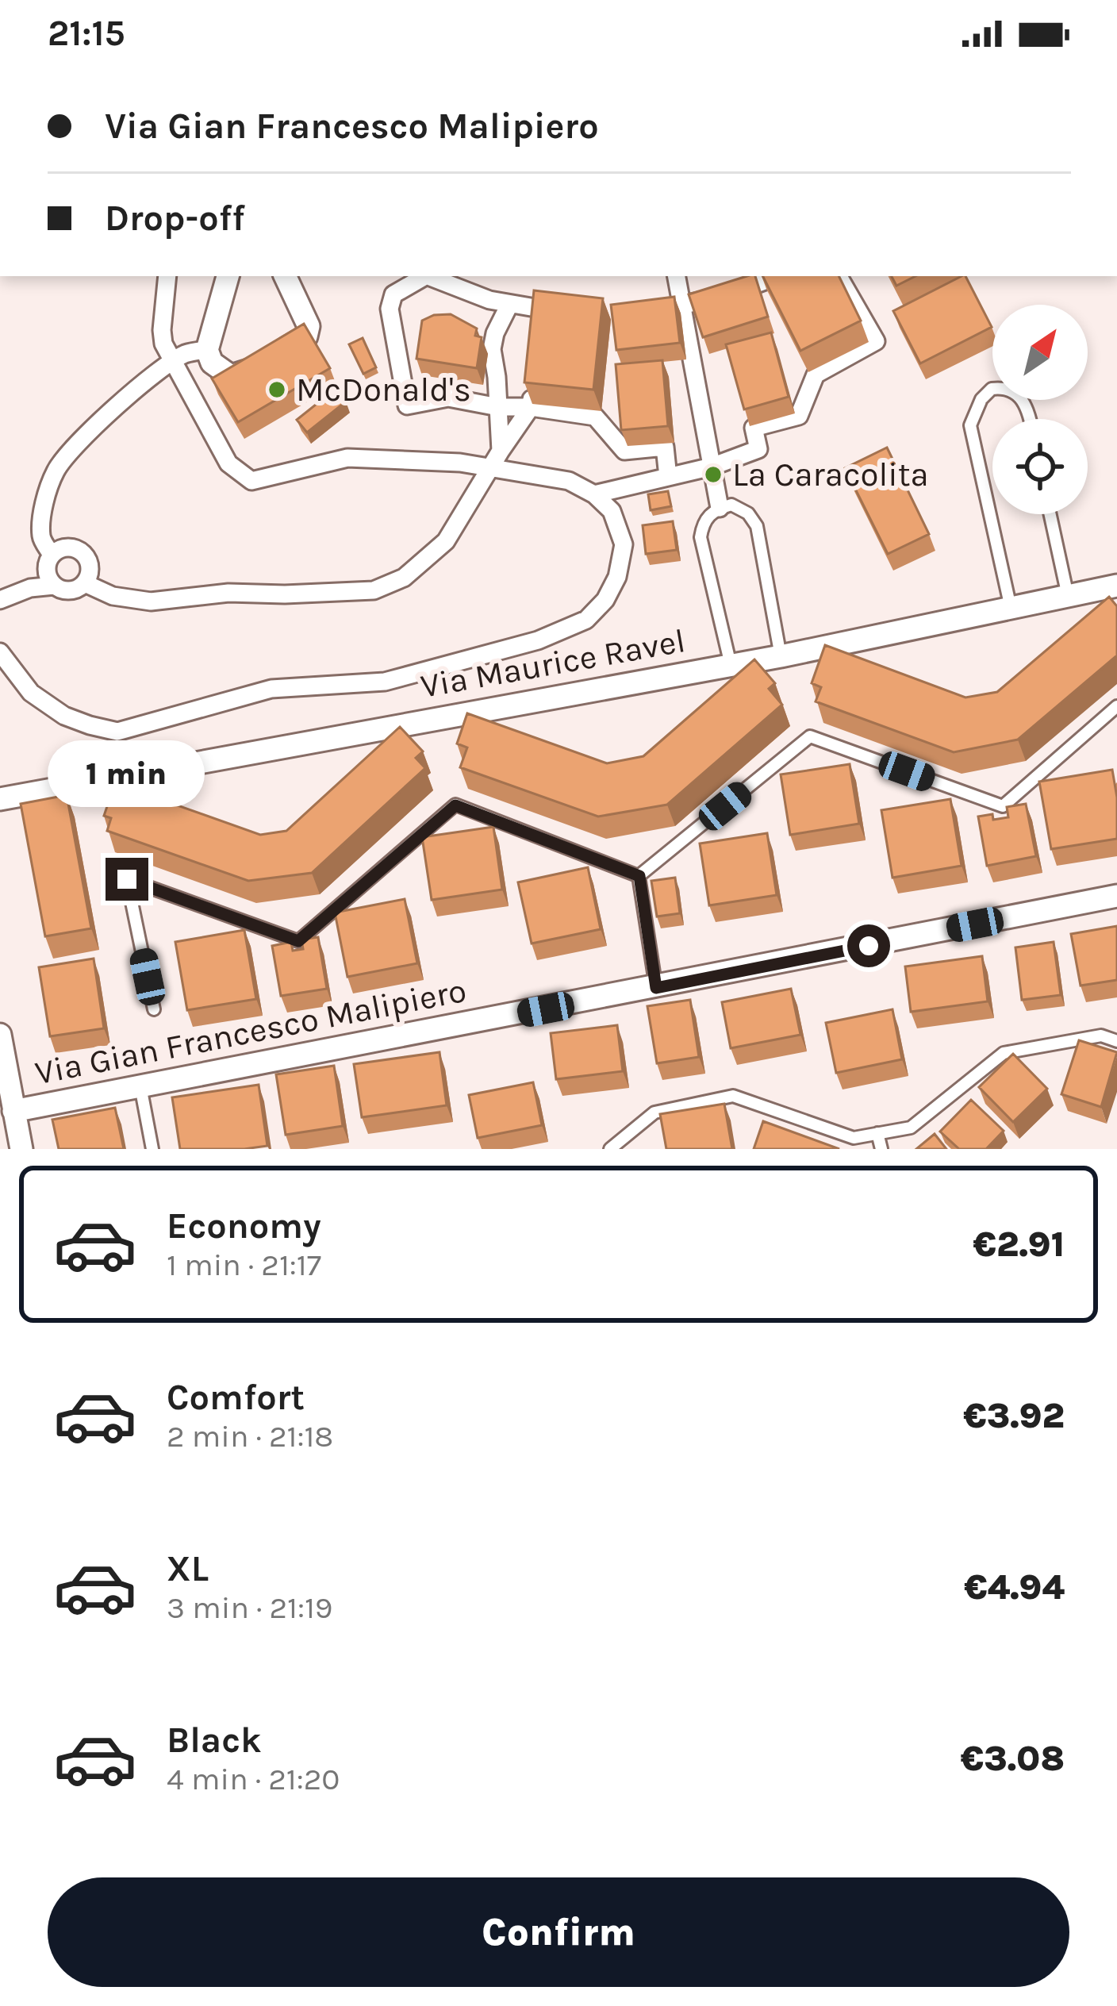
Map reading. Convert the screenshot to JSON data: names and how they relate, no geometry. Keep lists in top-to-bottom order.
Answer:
{
  "streets": {
    "street": ["Via Maurice Ravel", "Via Gian Francesco Malipiero"]
  },
  "places": ["McDonald's", "La Caracolita"],
  "north": "top right",
  "page": {
    "status": "21:15",
    "banner": ["Via Gian Francesco Malipiero", "Drop-off"],
    "bubble": "1 min",
    "list": [
      {
        "name": "Economy",
        "note": "1 min · 21:17",
        "value": "€2.91"
      },
      {
        "name": "Comfort",
        "note": "2 min · 21:18",
        "value": "€3.92"
      },
      {
        "name": "XL",
        "note": "3 min · 21:19",
        "value": "€4.94"
      },
      {
        "name": "Black",
        "note": "4 min · 21:20",
        "value": "€3.08"
      }
    ],
    "buttons": "Confirm"
  }
}
